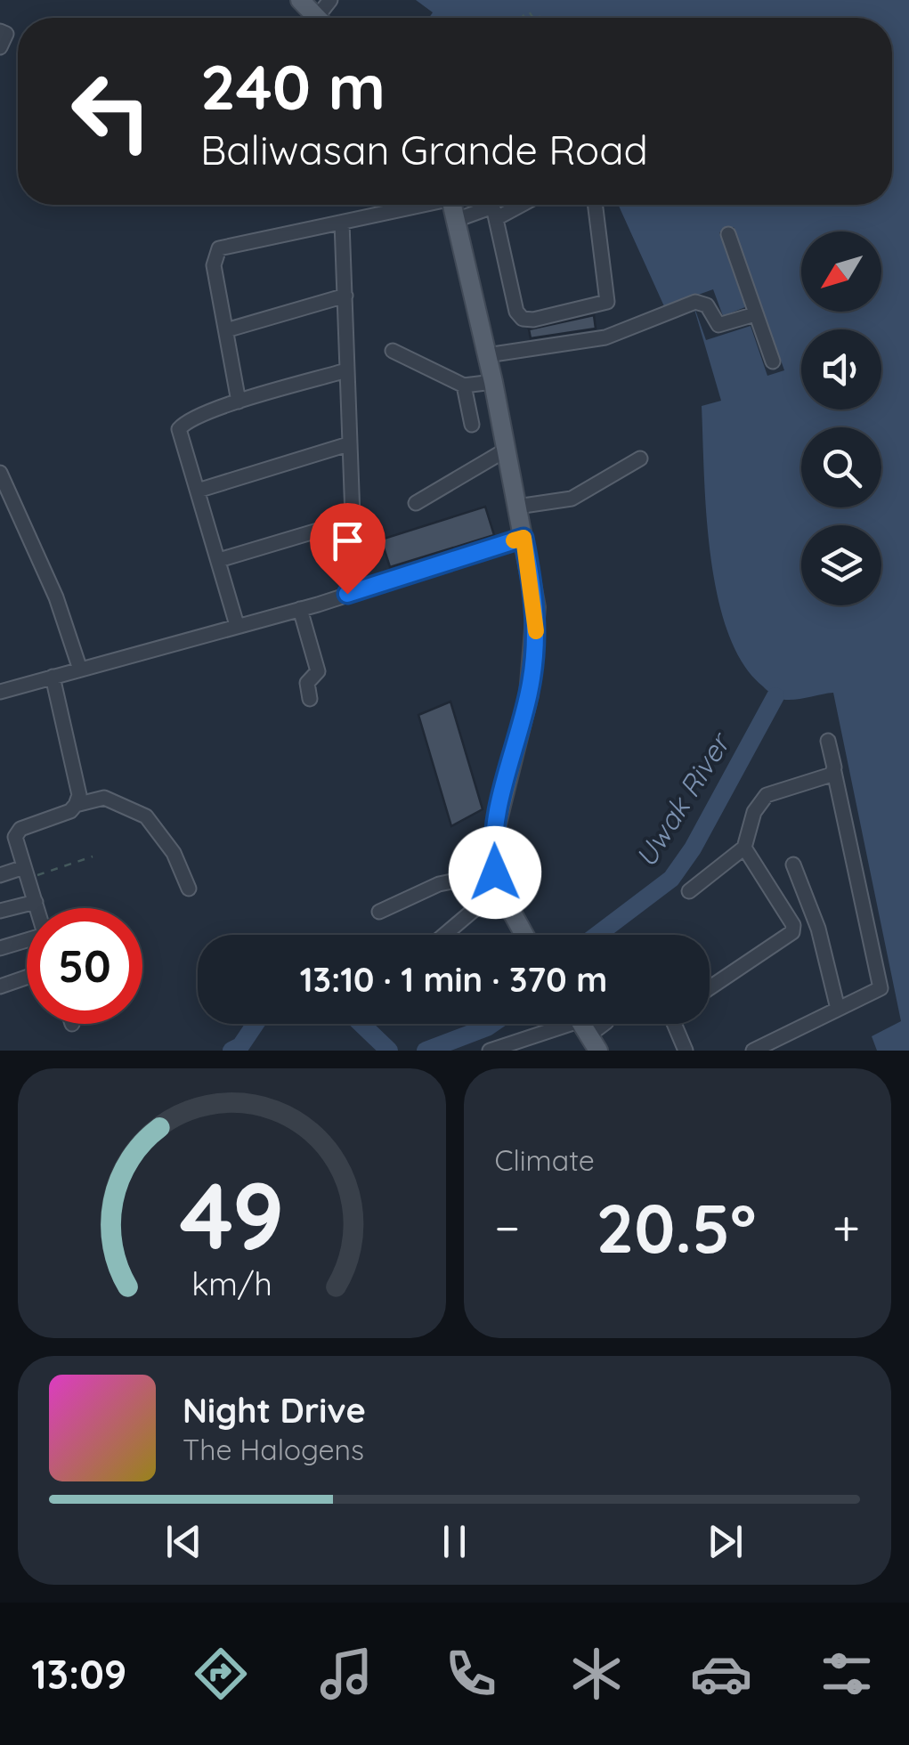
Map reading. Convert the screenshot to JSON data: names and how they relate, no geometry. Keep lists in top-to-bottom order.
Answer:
{
  "water": ["Uwak River"],
  "north": "bottom left",
  "page": {
    "turn": ["240 m", "Baliwasan Grande Road"],
    "limit": "50",
    "trip": "13:10 · 1 min · 370 m",
    "tile": "Climate",
    "heat": ["−", "20.5°", "+"],
    "song": ["Night Drive", "The Halogens"],
    "tabs": "13:09",
    "gauge": ["49", "km/h"]
  }
}
